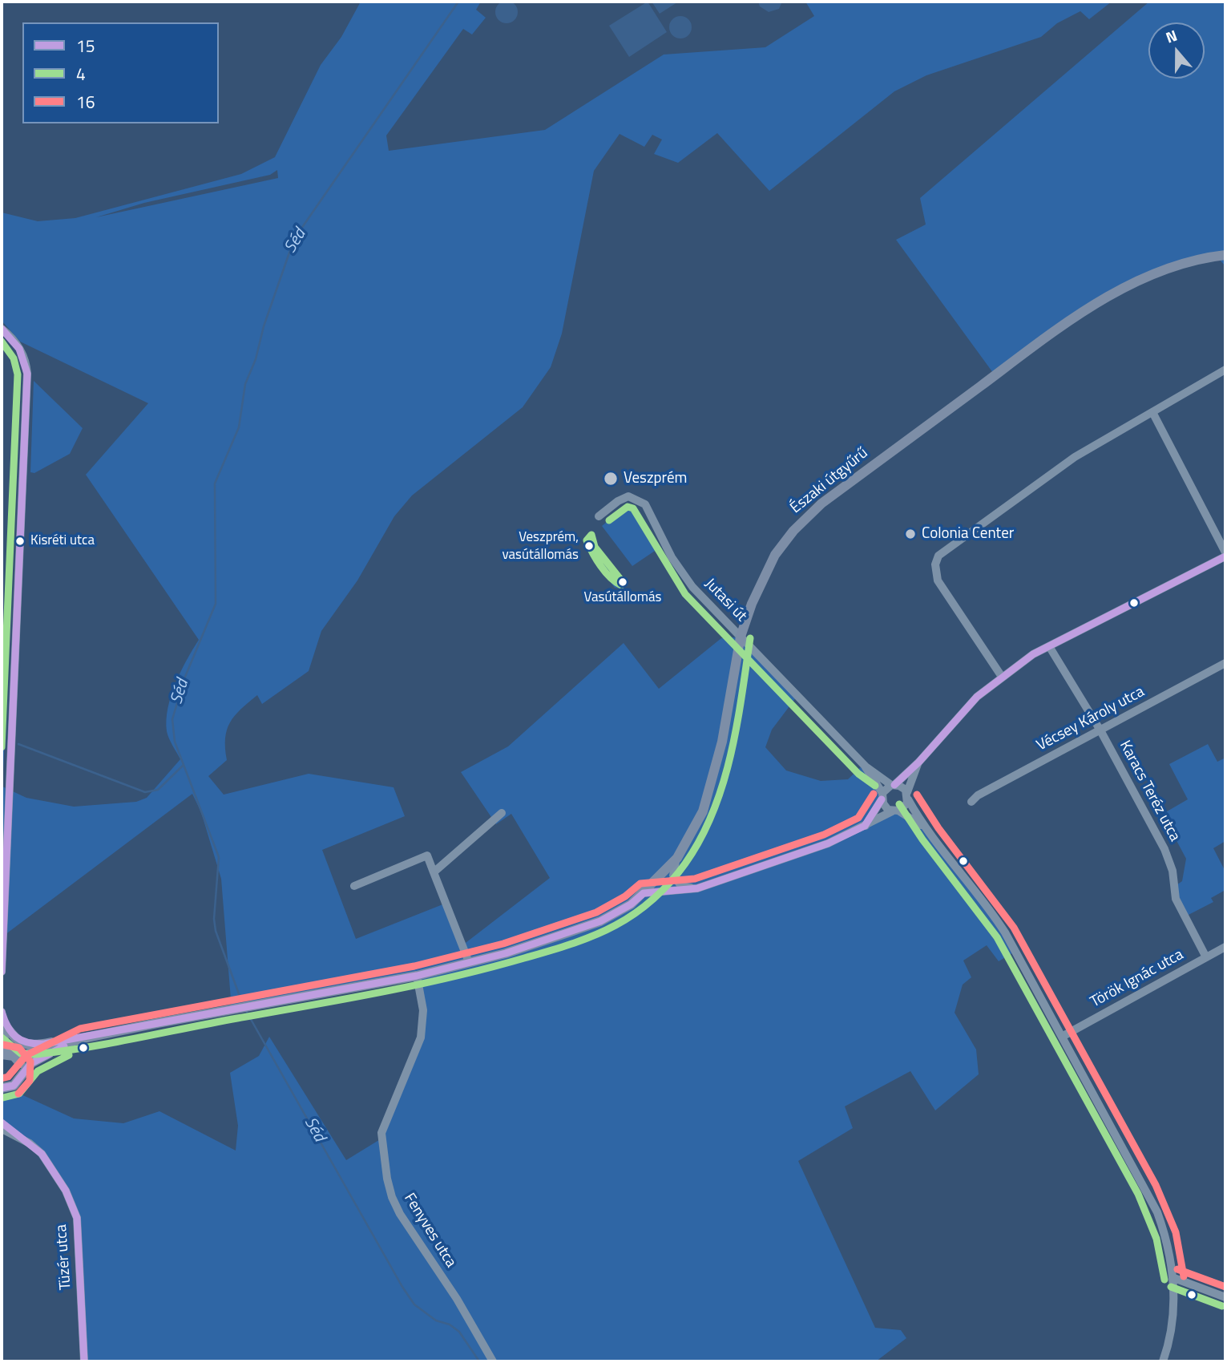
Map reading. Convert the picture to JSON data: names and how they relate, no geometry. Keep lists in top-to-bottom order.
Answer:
{
  "streets": {
    "main road": ["Északi útgyűrű"],
    "street": [
      "Jutasi út",
      "Vécsey Károly utca",
      "Karacs Teréz utca",
      "Török Ignác utca",
      "Fenyves utca",
      "Tüzér utca"
    ]
  },
  "crossings": [
    ["Északi útgyűrű", "Jutasi út"],
    ["Északi útgyűrű", "Fenyves utca"],
    ["Jutasi út", "Török Ignác utca"],
    ["Vécsey Károly utca", "Karacs Teréz utca"],
    ["Karacs Teréz utca", "Török Ignác utca"]
  ],
  "water": ["Séd"],
  "places": [
    "Veszprém",
    "Colonia Center",
    "Kisréti utca",
    "Veszprém, vasútállomás",
    "Vasútállomás"
  ],
  "lines": ["transit line 15", "transit line 4", "transit line 16"],
  "legend": ["15", "4", "16"],
  "north": "top"
}
